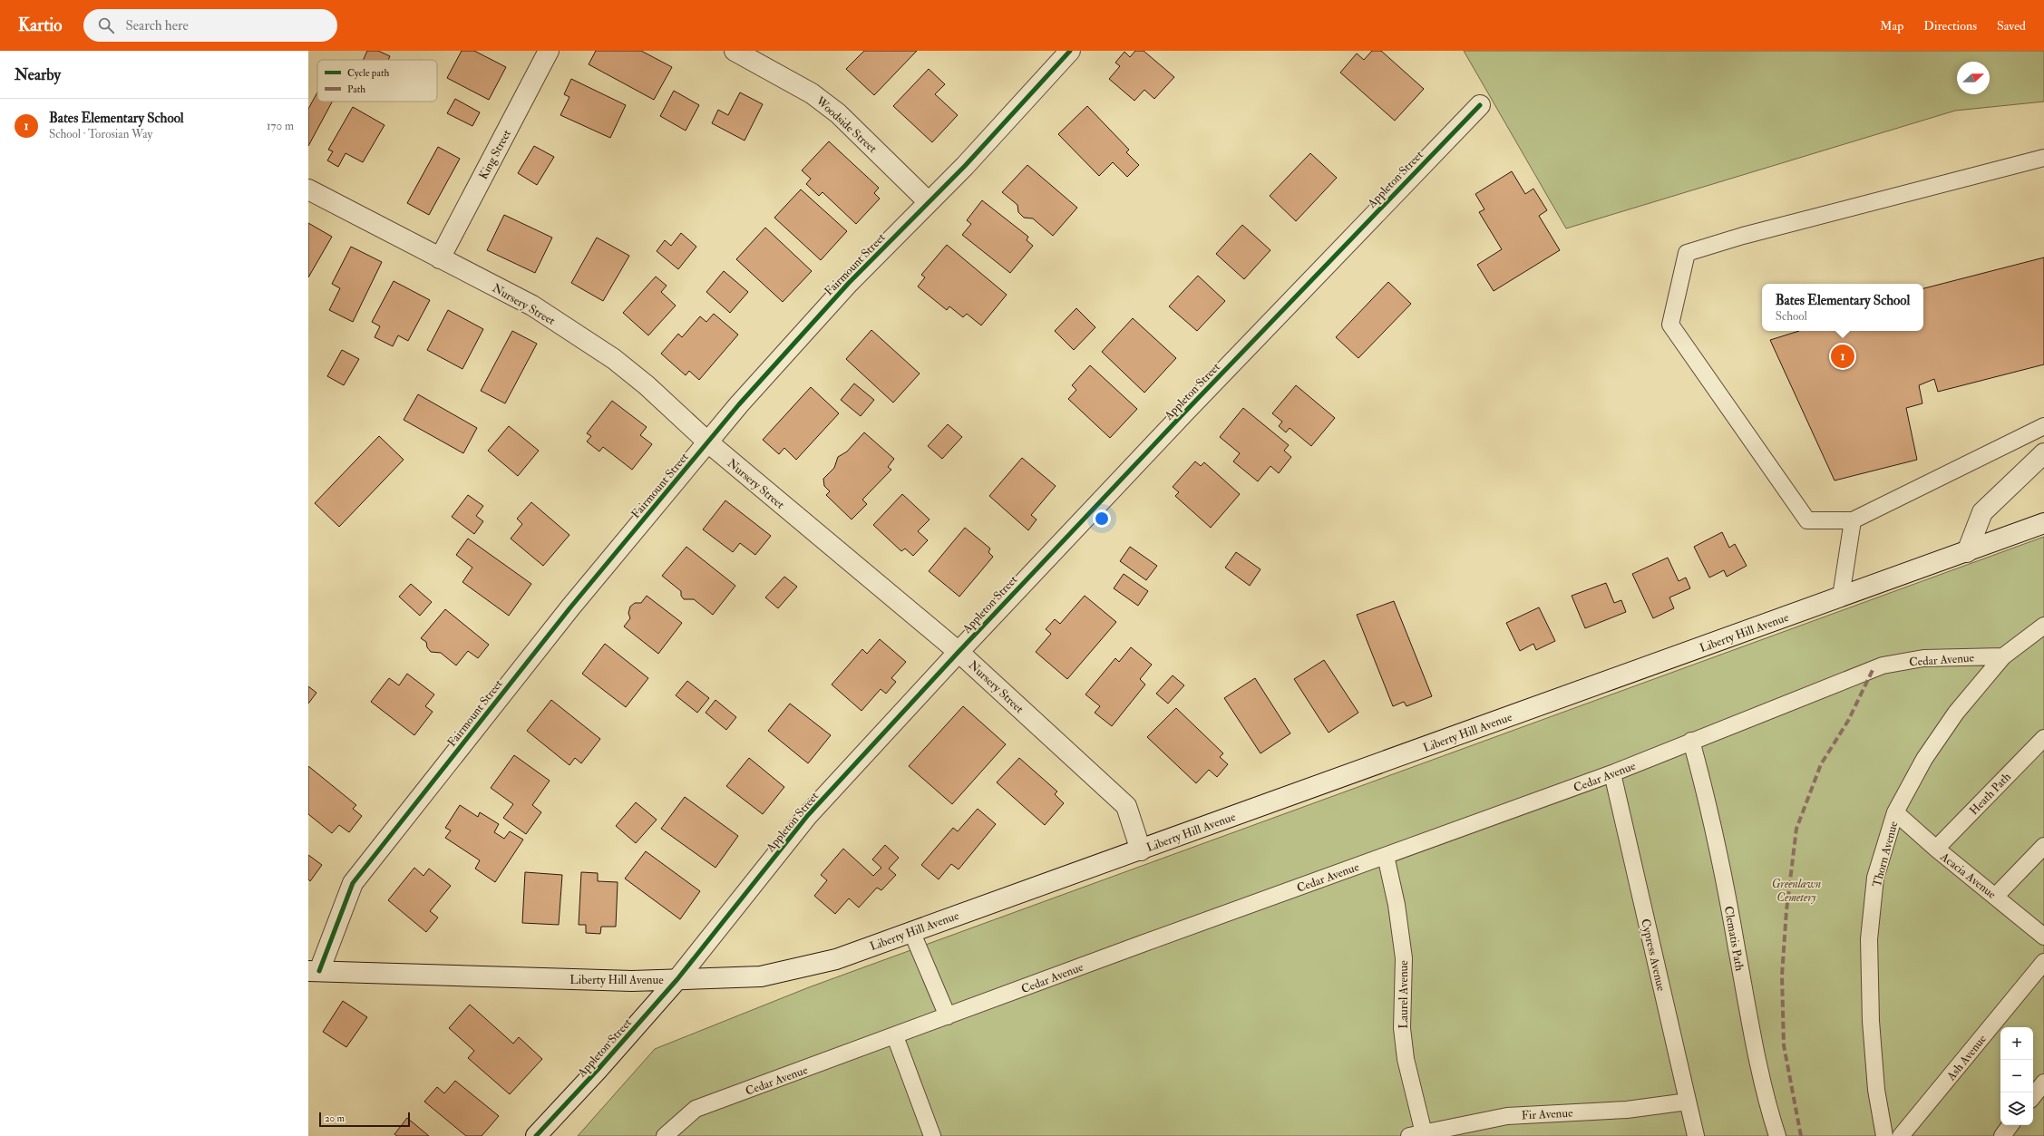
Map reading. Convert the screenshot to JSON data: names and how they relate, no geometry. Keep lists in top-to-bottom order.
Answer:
{
  "streets": {
    "street": [
      "Woodside Street",
      "King Street",
      "Appleton Street",
      "Fairmount Street",
      "Nursery Street",
      "Liberty Hill Avenue"
    ],
    "lane": [
      "Cedar Avenue",
      "Heath Path",
      "Thorn Avenue",
      "Acacia Avenue",
      "Clematis Path",
      "Cypress Avenue",
      "Laurel Avenue",
      "Ash Avenue",
      "Fir Avenue"
    ]
  },
  "crossings": [
    ["Woodside Street", "Fairmount Street"],
    ["King Street", "Nursery Street"],
    ["Appleton Street", "Nursery Street"],
    ["Appleton Street", "Liberty Hill Avenue"],
    ["Fairmount Street", "Nursery Street"],
    ["Fairmount Street", "Liberty Hill Avenue"],
    ["Nursery Street", "Liberty Hill Avenue"],
    ["Cedar Avenue", "Thorn Avenue"],
    ["Cedar Avenue", "Clematis Path"],
    ["Cedar Avenue", "Cypress Avenue"],
    ["Cedar Avenue", "Laurel Avenue"],
    ["Heath Path", "Acacia Avenue"],
    ["Thorn Avenue", "Acacia Avenue"],
    ["Cypress Avenue", "Fir Avenue"],
    ["Laurel Avenue", "Fir Avenue"]
  ],
  "parks": ["Greenlawn Cemetery"],
  "legend": ["Cycle path", "Path"],
  "scale_bar": "20 m",
  "north": "right",
  "page": {
    "header": "Kartio",
    "search": "Search here",
    "nav": ["Map", "Directions", "Saved"],
    "heading": "Nearby",
    "list": [
      {
        "mark": "1",
        "name": "Bates Elementary School",
        "note": "School · Torosian Way",
        "value": "170 m"
      }
    ],
    "popup": ["Bates Elementary School", "School"],
    "pins": "1",
    "map_buttons": ["+", "−"],
    "scale": "20 m"
  }
}
